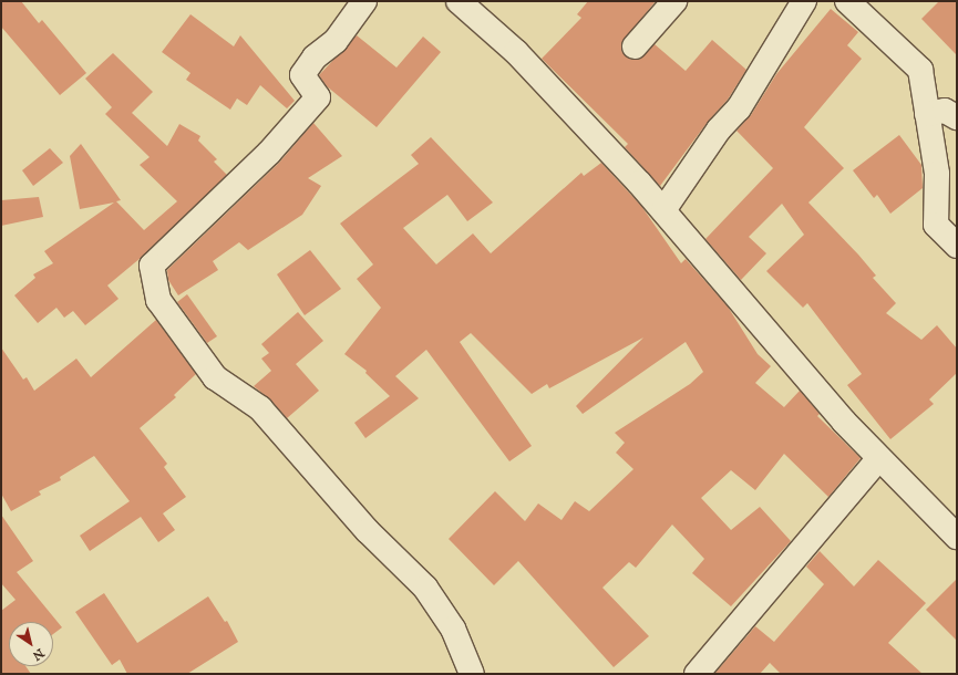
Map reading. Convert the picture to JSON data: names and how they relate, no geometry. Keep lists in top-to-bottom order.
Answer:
{
  "north": "bottom right"
}
